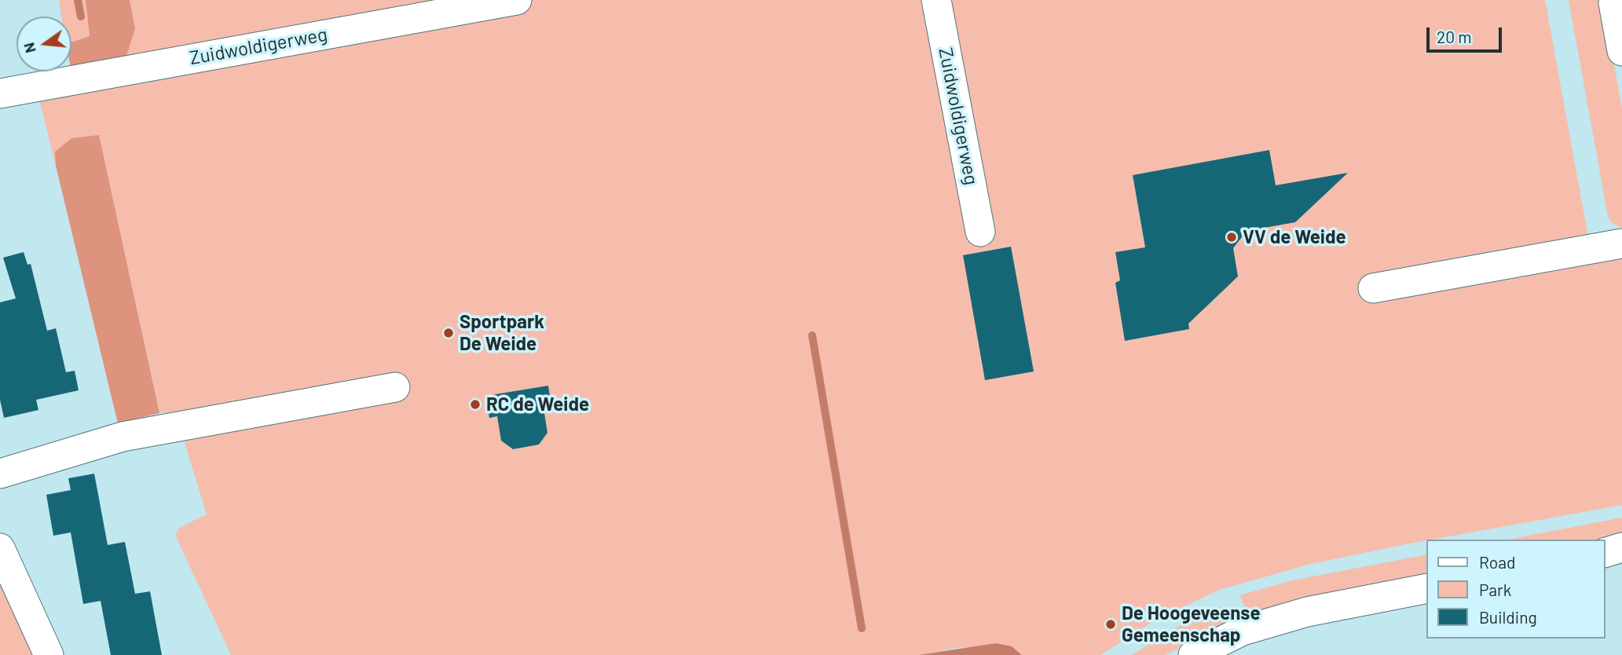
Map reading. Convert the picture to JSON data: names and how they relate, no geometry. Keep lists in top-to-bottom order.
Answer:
{
  "streets": {
    "street": ["Zuidwoldigerweg"]
  },
  "places": [
    "VV de Weide",
    "Sportpark De Weide",
    "RC de Weide",
    "De Hoogeveense Gemeenschap"
  ],
  "legend": ["Road", "Park", "Building"],
  "scale_bar": "20 m",
  "north": "left"
}
